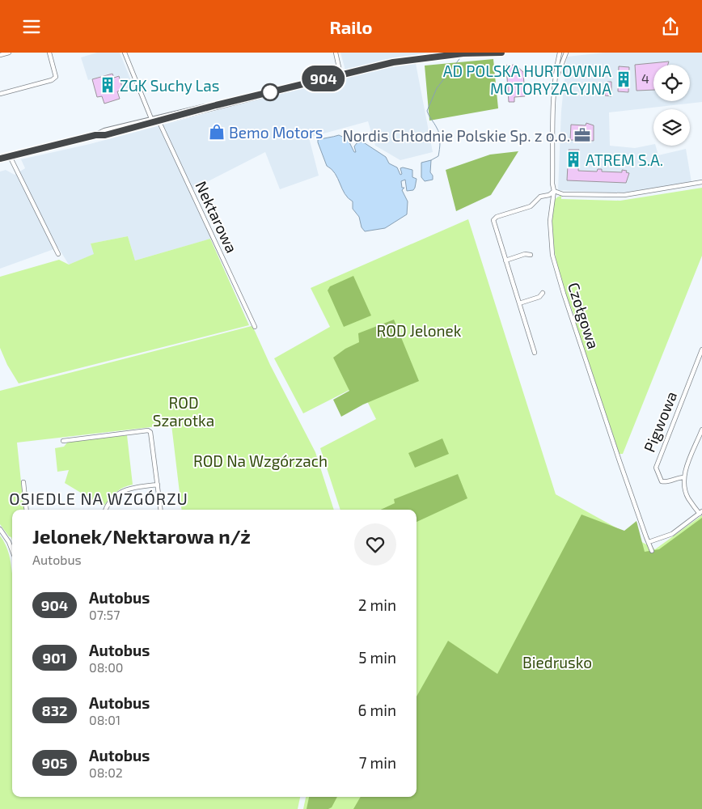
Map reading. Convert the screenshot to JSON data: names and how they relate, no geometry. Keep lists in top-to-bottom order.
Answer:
{
  "streets": {
    "street": ["Nektarowa", "Czołgowa", "Pigwowa"]
  },
  "districts": ["OSIEDLE NA WZGÓRZU"],
  "parks": [
    "ROD Jelonek",
    "ROD Szarotka",
    "ROD Na Wzgórzach",
    "Biedrusko"
  ],
  "places": {
    "building": ["AD POLSKA HURTOWNIA MOTORYZACYJNA", "ZGK Suchy Las", "ATREM S.A."],
    "shop": ["Bemo Motors"],
    "office": ["Nordis Chłodnie Polskie Sp. z o.o."]
  },
  "lines": ["bus line 904"],
  "house_numbers": ["4"],
  "page": {
    "header": "Railo",
    "on_map": "904",
    "heading": ["Jelonek/Nektarowa n/ż", "Autobus"],
    "list": [
      {
        "mark": "904",
        "name": "Autobus",
        "note": "07:57",
        "value": "2 min"
      },
      {
        "mark": "901",
        "name": "Autobus",
        "note": "08:00",
        "value": "5 min"
      },
      {
        "mark": "832",
        "name": "Autobus",
        "note": "08:01",
        "value": "6 min"
      },
      {
        "mark": "905",
        "name": "Autobus",
        "note": "08:02",
        "value": "7 min"
      }
    ]
  }
}
